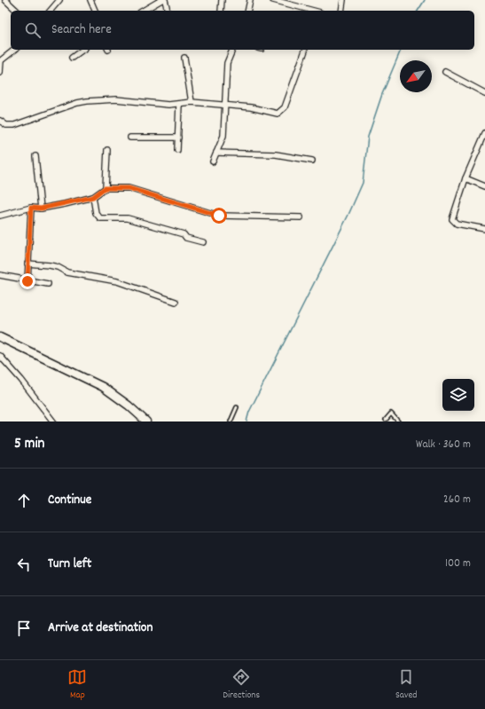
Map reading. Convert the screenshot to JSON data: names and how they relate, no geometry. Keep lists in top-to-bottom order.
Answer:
{
  "north": "bottom left",
  "page": {
    "search": "Search here",
    "heading": ["5 min", "Walk · 360 m"],
    "list": [
      ["Continue", "260 m"],
      ["Turn left", "100 m"],
      "Arrive at destination"
    ],
    "nav": ["Map", "Directions", "Saved"]
  }
}
